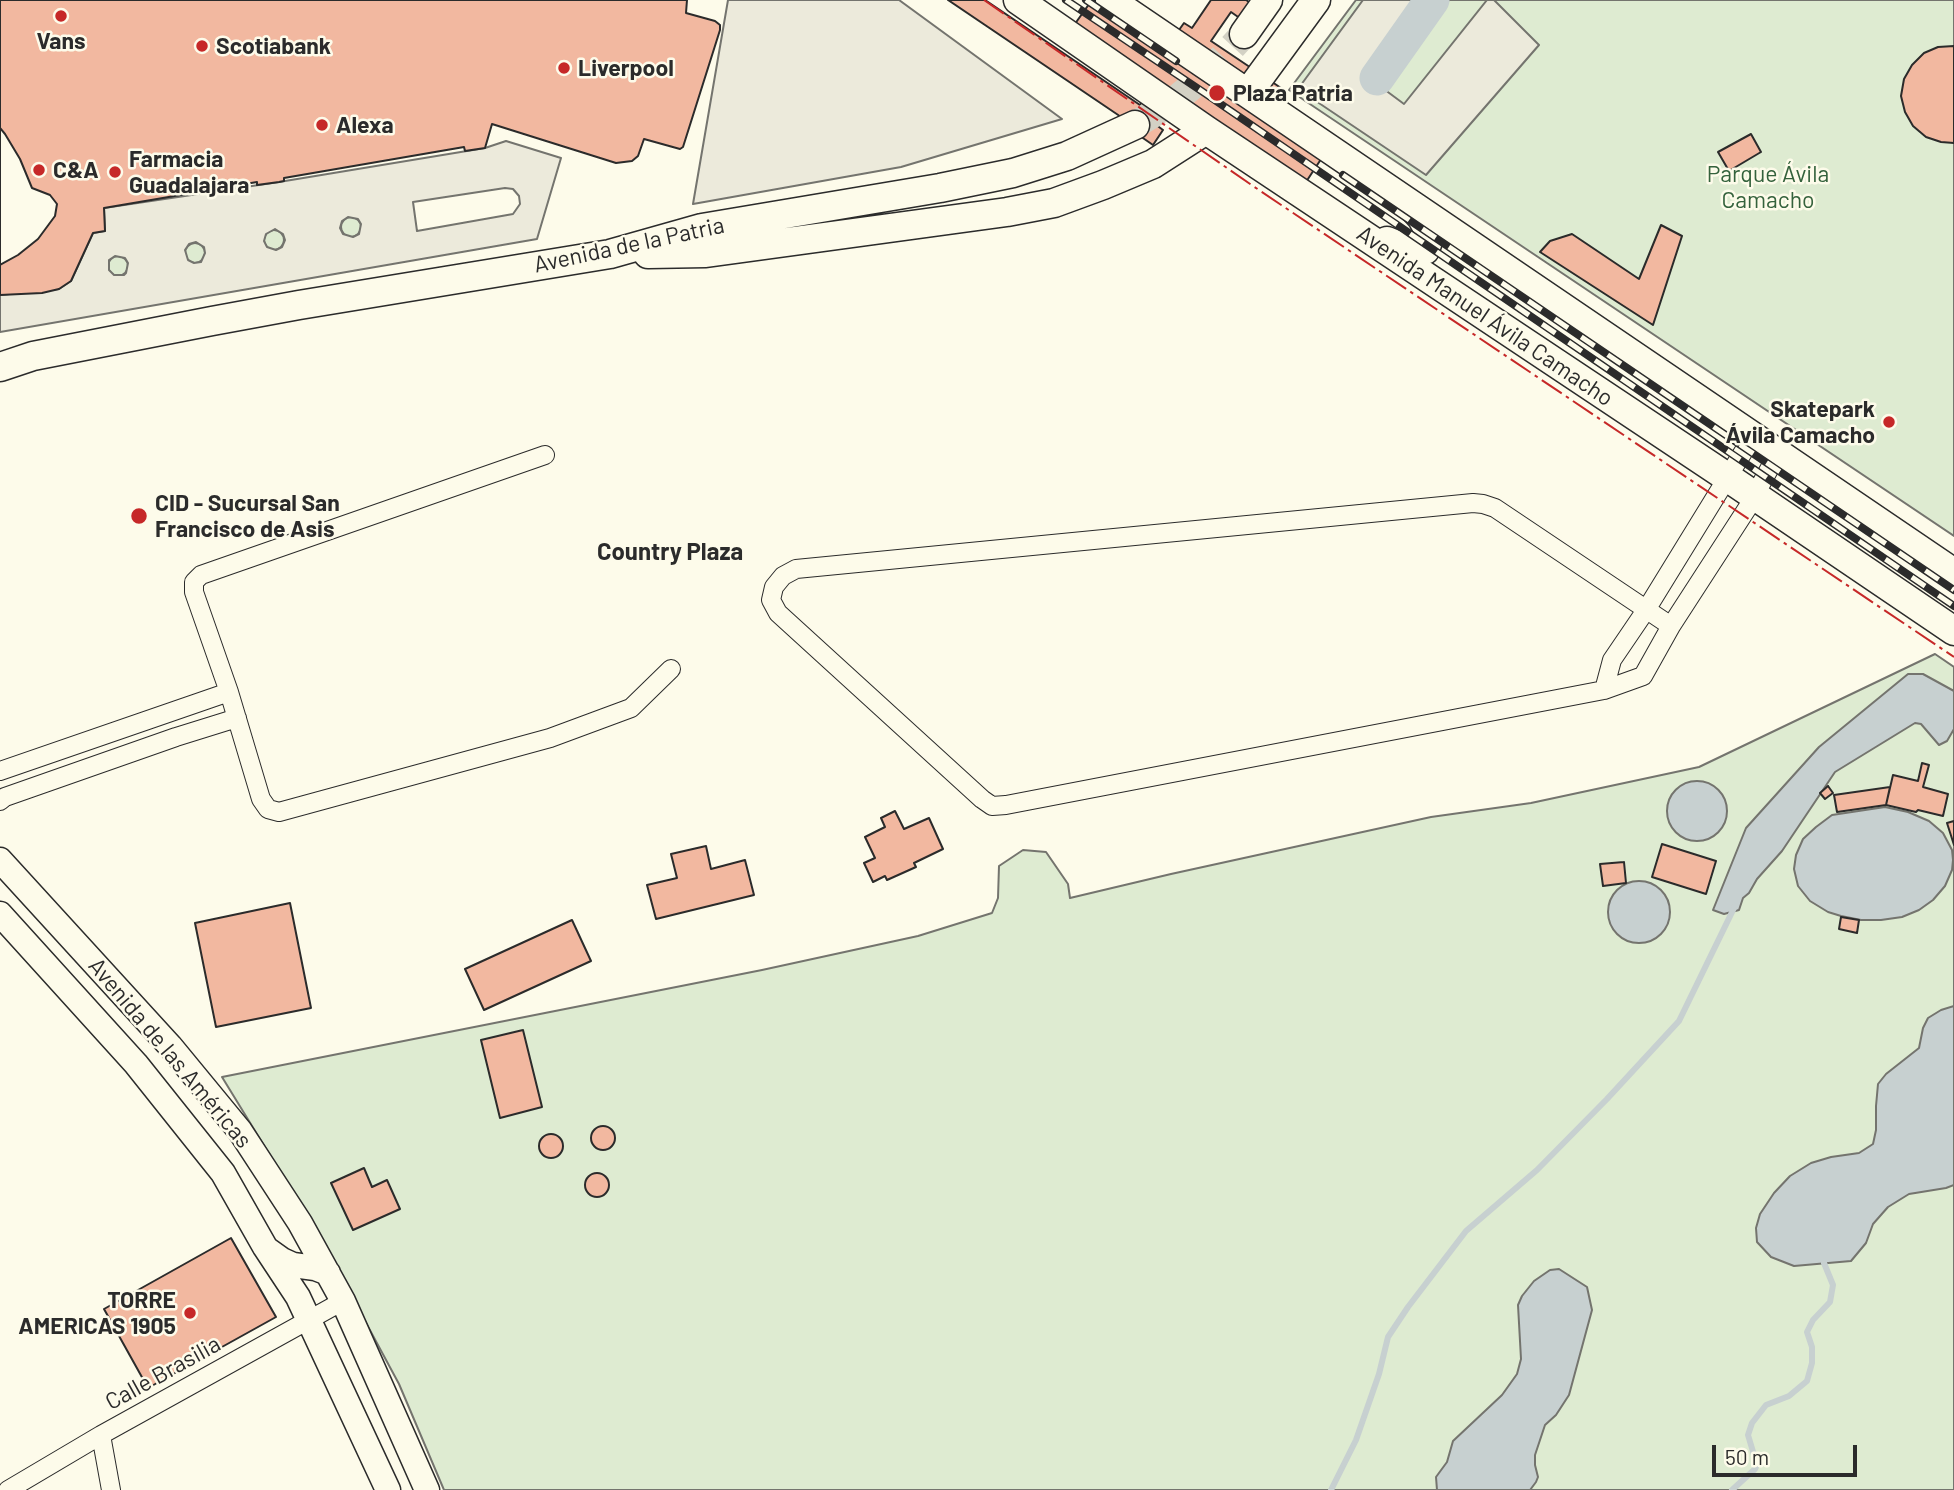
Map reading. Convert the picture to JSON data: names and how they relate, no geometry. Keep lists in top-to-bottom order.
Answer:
{
  "streets": {
    "main road": ["Avenida de la Patria", "Avenida Manuel Ávila Camacho", "Avenida de las Américas"],
    "street": ["Calle Brasilia"]
  },
  "crossings": [
    ["Avenida de las Américas", "Calle Brasilia"]
  ],
  "districts": ["Country Plaza"],
  "parks": ["Parque Ávila Camacho"],
  "places": [
    "Vans",
    "Scotiabank",
    "Liverpool",
    "Plaza Patria",
    "Alexa",
    "C&A",
    "Farmacia Guadalajara",
    "Skatepark Ávila Camacho",
    "CID - Sucursal San Francisco de Asis",
    "TORRE AMERICAS 1905"
  ],
  "scale_bar": "50 m"
}
